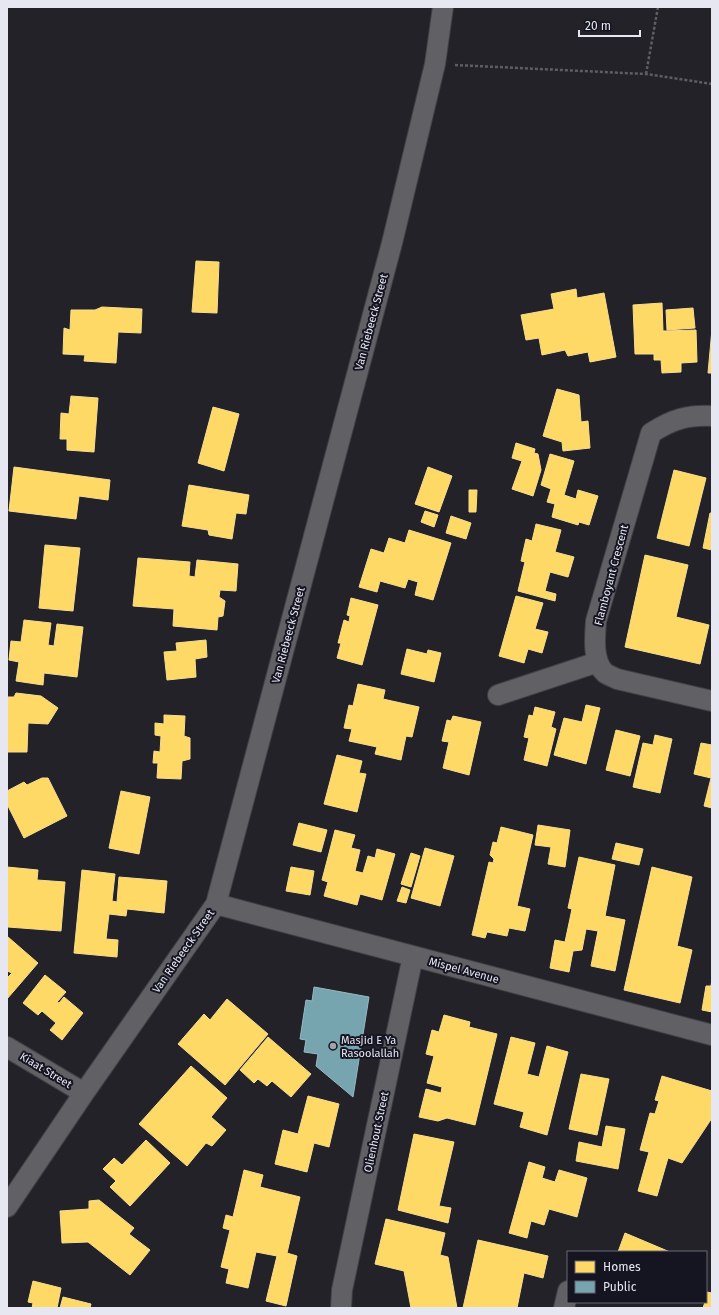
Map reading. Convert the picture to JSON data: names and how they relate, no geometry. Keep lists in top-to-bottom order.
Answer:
{
  "streets": {
    "street": [
      "Van Riebeeck Street",
      "Flamboyant Crescent",
      "Mispel Avenue",
      "Kiaat Street",
      "Olienhout Street"
    ]
  },
  "crossings": [
    ["Van Riebeeck Street", "Mispel Avenue"],
    ["Van Riebeeck Street", "Kiaat Street"],
    ["Mispel Avenue", "Olienhout Street"]
  ],
  "places": ["Masjid E Ya Rasoolallah"],
  "legend": ["Homes", "Public"],
  "scale_bar": "20 m"
}
